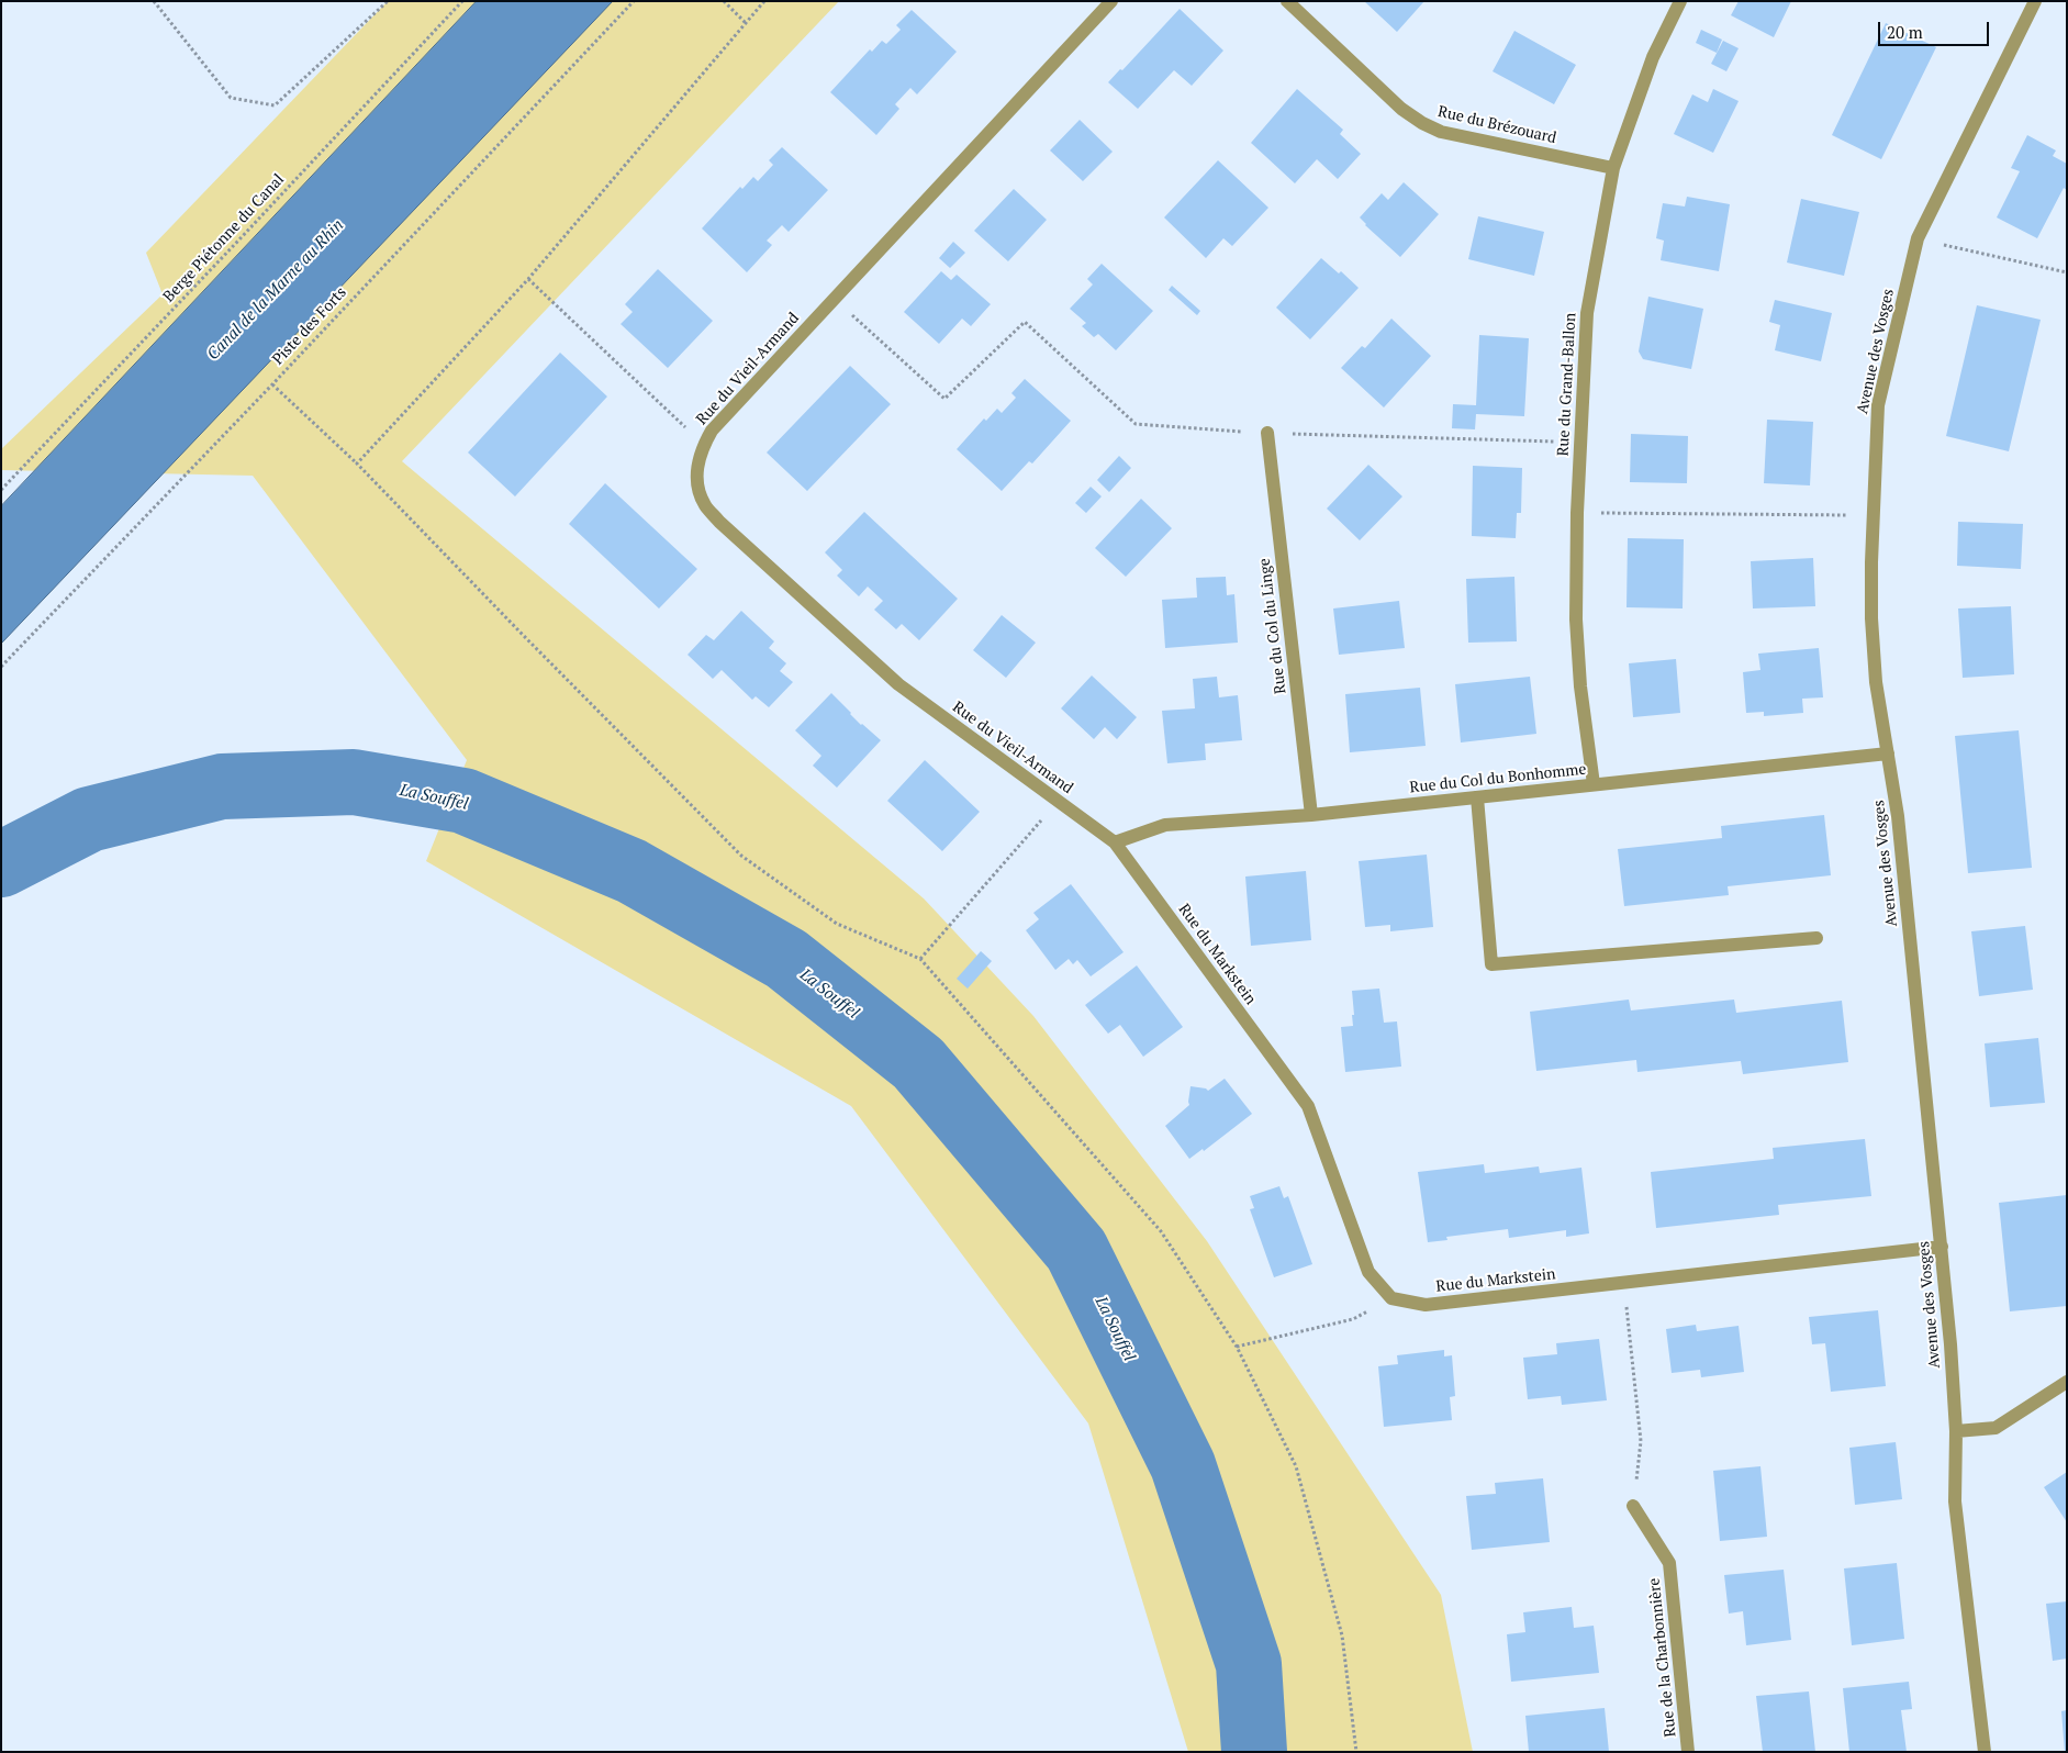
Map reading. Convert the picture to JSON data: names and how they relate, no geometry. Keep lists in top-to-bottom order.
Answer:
{
  "streets": {
    "street": [
      "Rue du Brézouard",
      "Avenue des Vosges",
      "Rue du Vieil-Armand",
      "Rue du Grand-Ballon",
      "Rue du Col du Linge",
      "Rue du Col du Bonhomme",
      "Rue du Markstein",
      "Rue de la Charbonnière"
    ],
    "path": ["Berge Piétonne du Canal", "Piste des Forts"]
  },
  "crossings": [
    ["Rue du Brézouard", "Rue du Grand-Ballon"],
    ["Avenue des Vosges", "Rue du Col du Bonhomme"],
    ["Avenue des Vosges", "Rue du Markstein"],
    ["Rue du Vieil-Armand", "Rue du Col du Bonhomme"],
    ["Rue du Vieil-Armand", "Rue du Markstein"],
    ["Rue du Grand-Ballon", "Rue du Col du Bonhomme"],
    ["Rue du Col du Linge", "Rue du Col du Bonhomme"],
    ["Rue du Col du Bonhomme", "Rue du Markstein"]
  ],
  "water": ["Canal de la Marne au Rhin", "La Souffel"],
  "scale_bar": "20 m"
}
